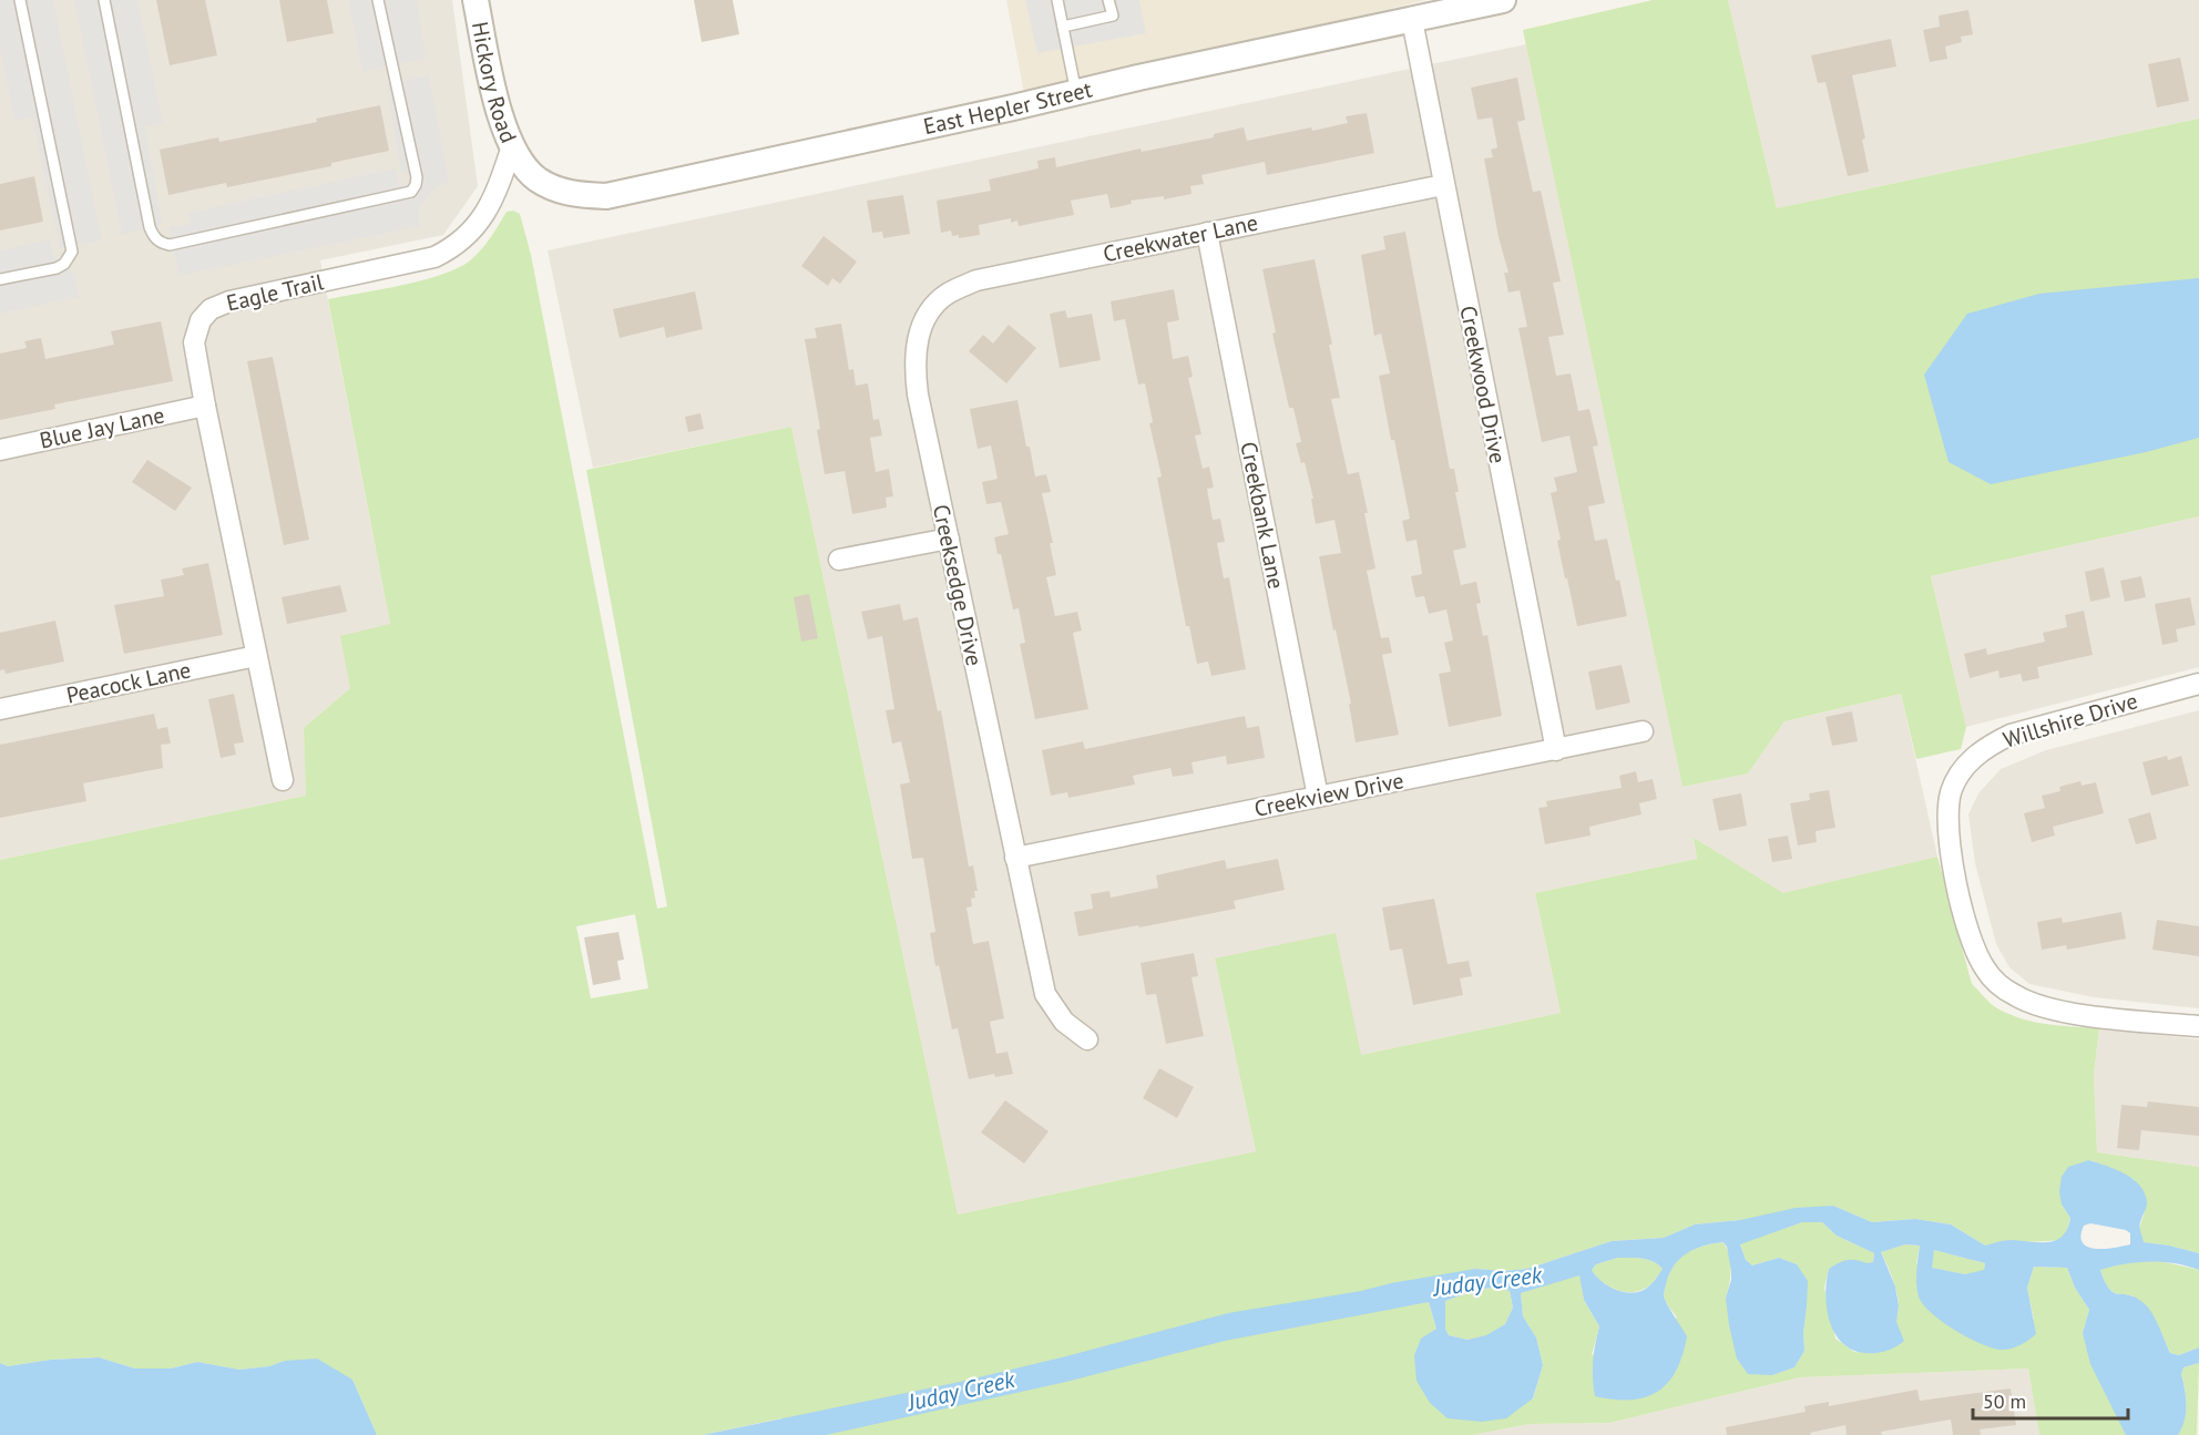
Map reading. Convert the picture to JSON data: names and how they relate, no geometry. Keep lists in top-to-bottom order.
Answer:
{
  "streets": {
    "street": [
      "Hickory Road",
      "East Hepler Street",
      "Creekwater Lane",
      "Eagle Trail",
      "Creekwood Drive",
      "Blue Jay Lane",
      "Creekbank Lane",
      "Creeksedge Drive",
      "Peacock Lane",
      "Willshire Drive",
      "Creekview Drive"
    ]
  },
  "crossings": [
    ["Hickory Road", "East Hepler Street"],
    ["Hickory Road", "Eagle Trail"],
    ["East Hepler Street", "Eagle Trail"],
    ["East Hepler Street", "Creekwood Drive"],
    ["Creekwater Lane", "Creekwood Drive"],
    ["Creekwater Lane", "Creekbank Lane"],
    ["Creekwater Lane", "Creeksedge Drive"],
    ["Eagle Trail", "Blue Jay Lane"],
    ["Eagle Trail", "Peacock Lane"],
    ["Creekwood Drive", "Creekview Drive"],
    ["Creekbank Lane", "Creekview Drive"],
    ["Creeksedge Drive", "Creekview Drive"]
  ],
  "water": ["Juday Creek"],
  "scale_bar": "50 m"
}
